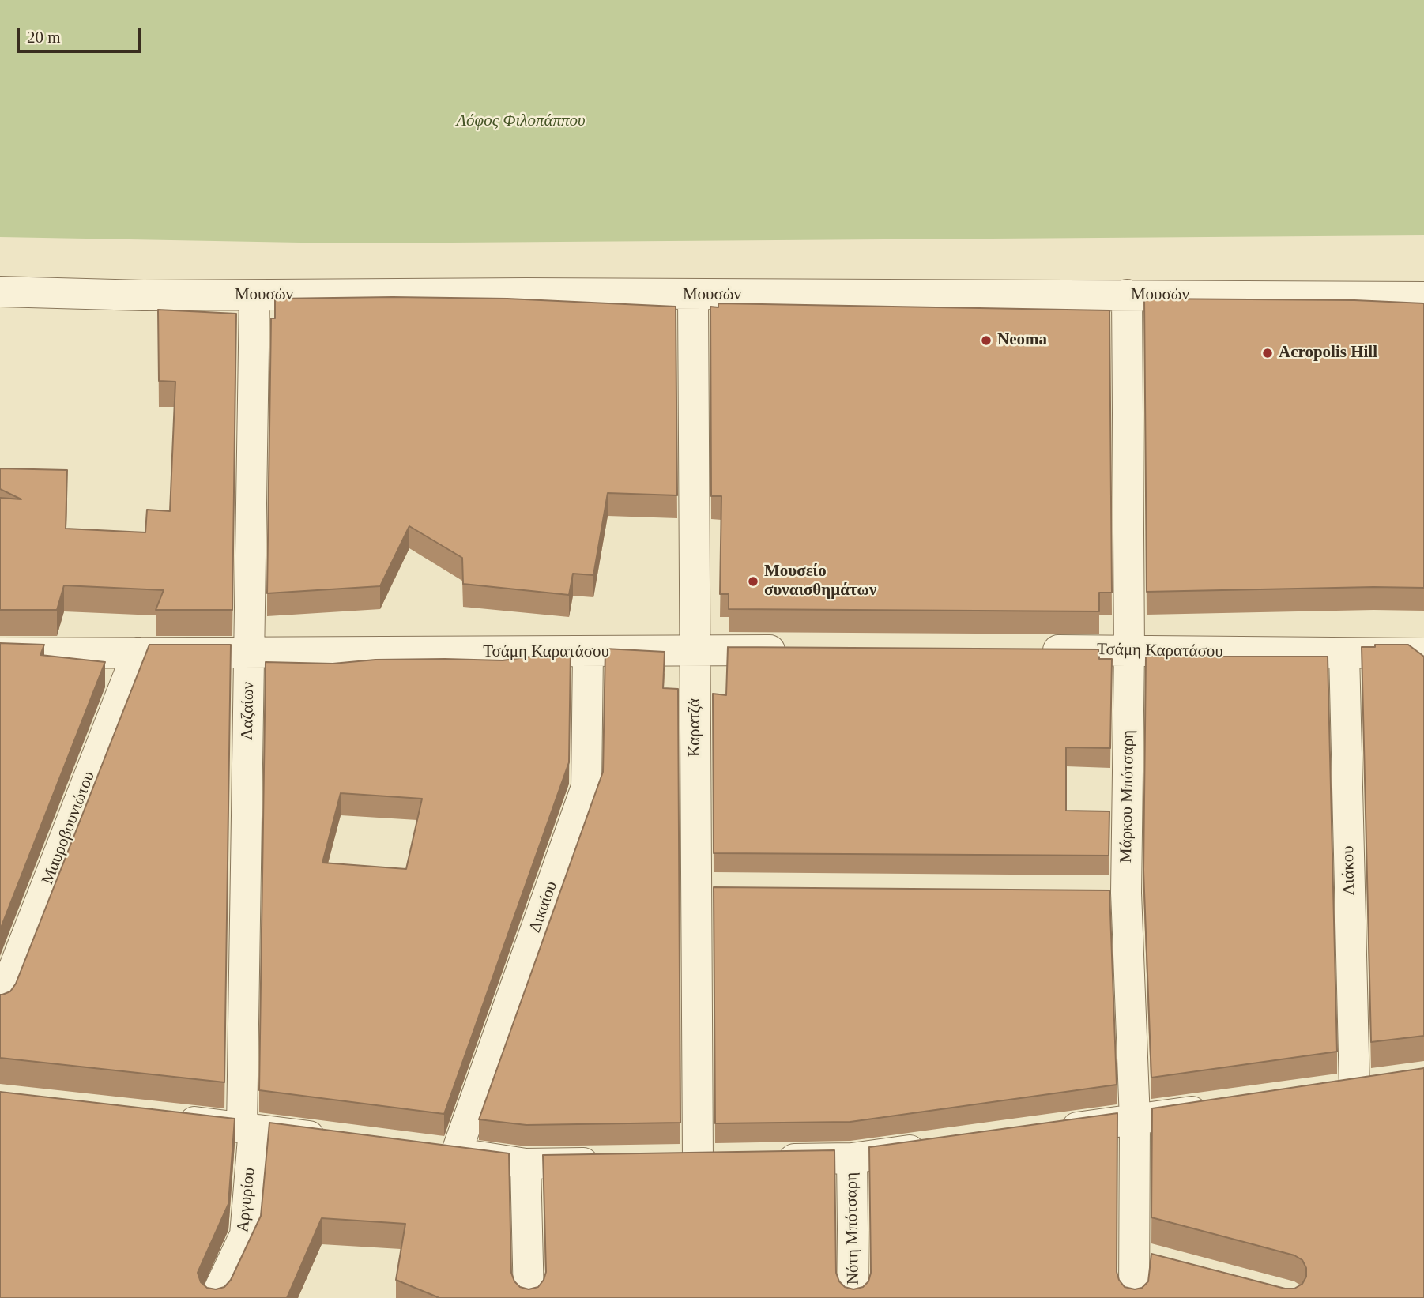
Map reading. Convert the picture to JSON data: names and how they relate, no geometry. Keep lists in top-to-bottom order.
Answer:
{
  "streets": {
    "street": [
      "Μουσών",
      "Τσάμη Καρατάσου",
      "Λαζαίων",
      "Καρατζά",
      "Μάρκου Μπότσαρη",
      "Μαυροβουνιώτου",
      "Λιάκου",
      "Δικαίου",
      "Αργυρίου",
      "Νότη Μπότσαρη"
    ]
  },
  "crossings": [
    ["Μουσών", "Λαζαίων"],
    ["Μουσών", "Καρατζά"],
    ["Μουσών", "Μάρκου Μπότσαρη"],
    ["Τσάμη Καρατάσου", "Λαζαίων"],
    ["Τσάμη Καρατάσου", "Καρατζά"],
    ["Τσάμη Καρατάσου", "Μάρκου Μπότσαρη"],
    ["Τσάμη Καρατάσου", "Μαυροβουνιώτου"],
    ["Τσάμη Καρατάσου", "Λιάκου"],
    ["Τσάμη Καρατάσου", "Δικαίου"],
    ["Λαζαίων", "Αργυρίου"]
  ],
  "parks": ["Λόφος Φιλοπάππου"],
  "places": ["Neoma", "Acropolis Hill", "Μουσείο συναισθημάτων"],
  "scale_bar": "20 m"
}
